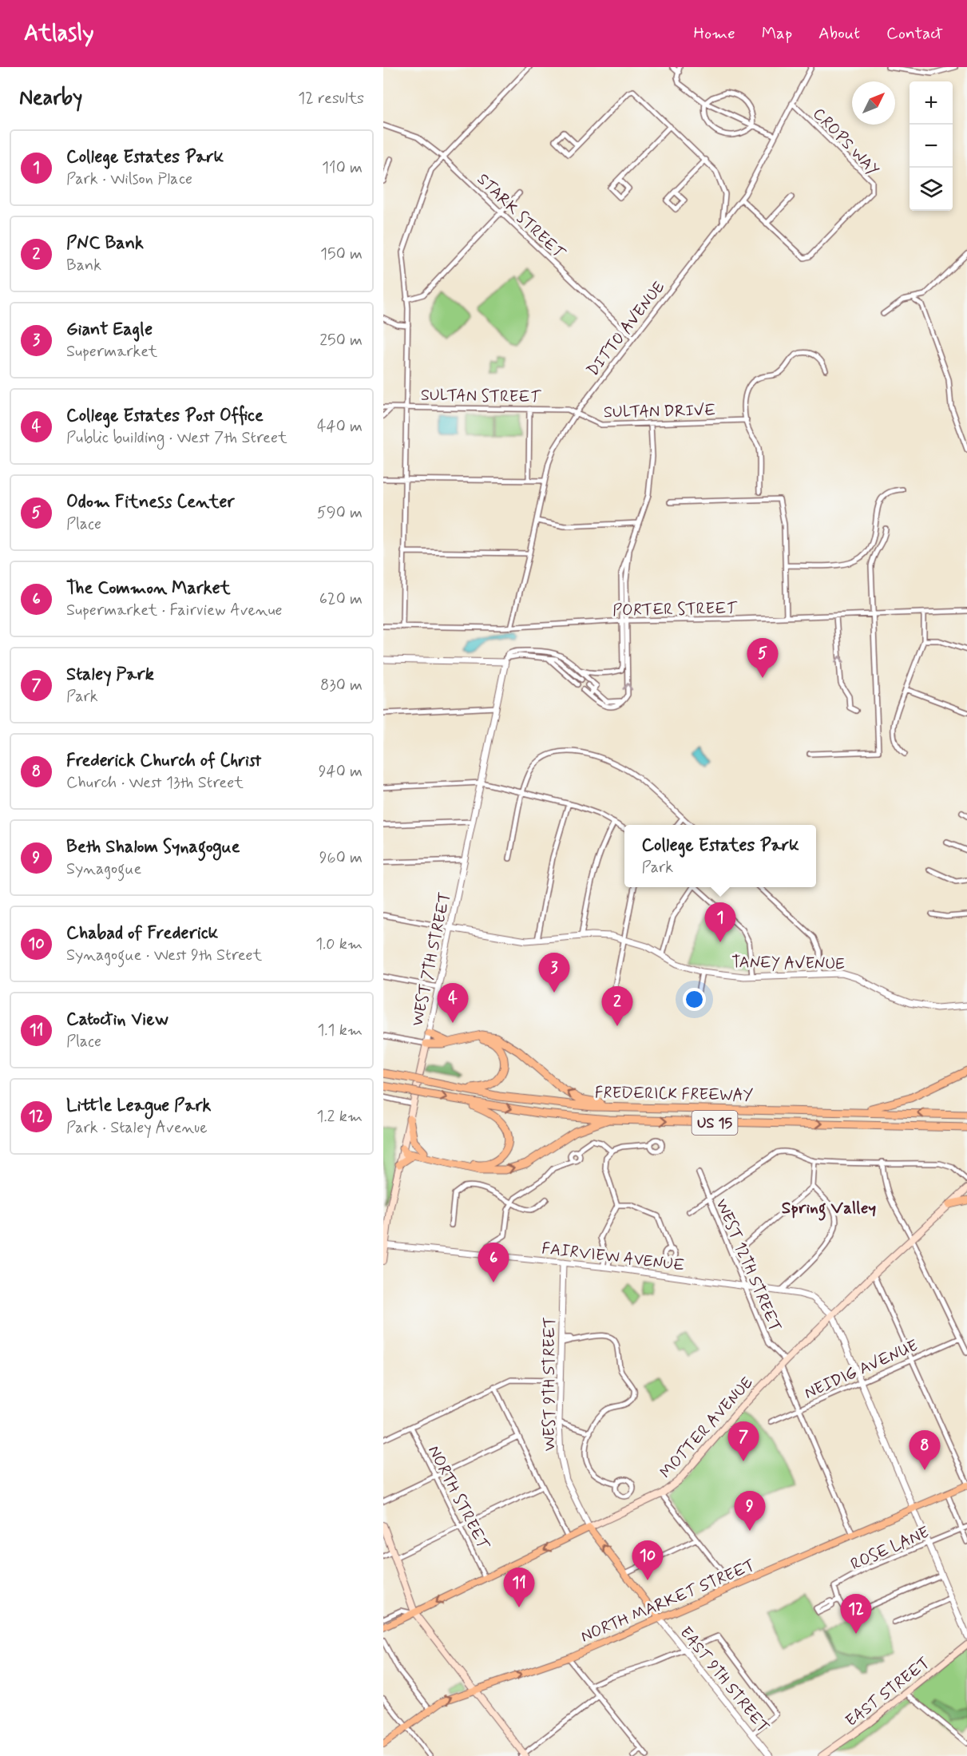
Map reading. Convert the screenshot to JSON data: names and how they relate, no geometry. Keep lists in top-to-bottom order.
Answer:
{
  "streets": {
    "highway": ["FREDERICK FREEWAY", "US 15"],
    "main road": [
      "WEST 7TH STREET",
      "WEST 9TH STREET",
      "MOTTER AVENUE",
      "NORTH MARKET STREET",
      "EAST STREET"
    ],
    "street": [
      "CROPS WAY",
      "STARK STREET",
      "DITTO AVENUE",
      "SULTAN STREET",
      "SULTAN DRIVE",
      "PORTER STREET",
      "TANEY AVENUE",
      "FAIRVIEW AVENUE",
      "WEST 12TH STREET",
      "NEIDIG AVENUE",
      "NORTH STREET",
      "ROSE LANE",
      "EAST 9TH STREET"
    ]
  },
  "crossings": [
    ["CROPS WAY", "DITTO AVENUE"],
    ["STARK STREET", "DITTO AVENUE"],
    ["DITTO AVENUE", "SULTAN STREET"],
    ["DITTO AVENUE", "SULTAN DRIVE"],
    ["DITTO AVENUE", "PORTER STREET"],
    ["SULTAN STREET", "SULTAN DRIVE"],
    ["WEST 7TH STREET", "TANEY AVENUE"],
    ["WEST 7TH STREET", "FAIRVIEW AVENUE"],
    ["FAIRVIEW AVENUE", "WEST 12TH STREET"],
    ["FAIRVIEW AVENUE", "WEST 9TH STREET"],
    ["FAIRVIEW AVENUE", "MOTTER AVENUE"],
    ["WEST 12TH STREET", "NEIDIG AVENUE"],
    ["WEST 12TH STREET", "MOTTER AVENUE"],
    ["WEST 12TH STREET", "NORTH MARKET STREET"],
    ["WEST 9TH STREET", "MOTTER AVENUE"],
    ["WEST 9TH STREET", "NORTH MARKET STREET"],
    ["WEST 9TH STREET", "EAST 9TH STREET"],
    ["MOTTER AVENUE", "NORTH STREET"],
    ["NORTH MARKET STREET", "EAST 9TH STREET"]
  ],
  "districts": ["Spring Valley"],
  "north": "top right",
  "page": {
    "header": "Atlasly",
    "nav": [
      "Home",
      "Map",
      "About",
      "Contact"
    ],
    "heading": ["Nearby", "12 results"],
    "map_buttons": ["+", "−"],
    "list": [
      {
        "mark": "1",
        "name": "College Estates Park",
        "note": "Park · Wilson Place",
        "value": "110 m"
      },
      {
        "mark": "2",
        "name": "PNC Bank",
        "note": "Bank",
        "value": "150 m"
      },
      {
        "mark": "3",
        "name": "Giant Eagle",
        "note": "Supermarket",
        "value": "250 m"
      },
      {
        "mark": "4",
        "name": "College Estates Post Office",
        "note": "Public building · West 7th Street",
        "value": "440 m"
      },
      {
        "mark": "5",
        "name": "Odom Fitness Center",
        "note": "Place",
        "value": "590 m"
      },
      {
        "mark": "6",
        "name": "The Common Market",
        "note": "Supermarket · Fairview Avenue",
        "value": "620 m"
      },
      {
        "mark": "7",
        "name": "Staley Park",
        "note": "Park",
        "value": "830 m"
      },
      {
        "mark": "8",
        "name": "Frederick Church of Christ",
        "note": "Church · West 13th Street",
        "value": "940 m"
      },
      {
        "mark": "9",
        "name": "Beth Shalom Synagogue",
        "note": "Synagogue",
        "value": "960 m"
      },
      {
        "mark": "10",
        "name": "Chabad of Frederick",
        "note": "Synagogue · West 9th Street",
        "value": "1.0 km"
      },
      {
        "mark": "11",
        "name": "Catoctin View",
        "note": "Place",
        "value": "1.1 km"
      },
      {
        "mark": "12",
        "name": "Little League Park",
        "note": "Park · Staley Avenue",
        "value": "1.2 km"
      }
    ],
    "pins": [
      "5",
      "1",
      "3",
      "4",
      "2",
      "6",
      "7",
      "8",
      "9",
      "10",
      "11",
      "12"
    ],
    "popup": ["College Estates Park", "Park"]
  }
}
